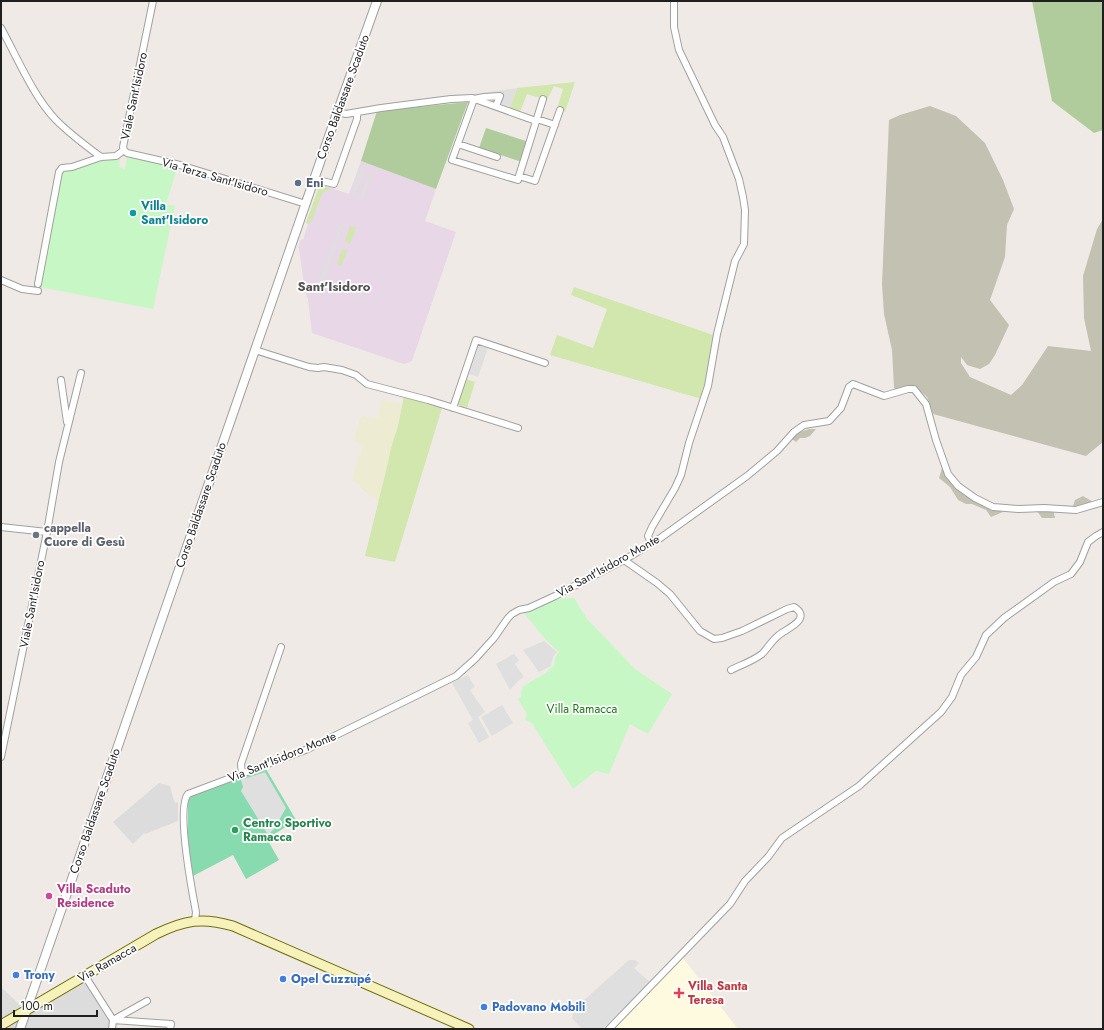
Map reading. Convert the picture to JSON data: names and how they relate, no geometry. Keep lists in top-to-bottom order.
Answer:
{
  "streets": {
    "main road": ["Via Ramacca"],
    "street": [
      "Viale Sant'Isidoro",
      "Corso Baldassare Scaduto",
      "Via Terza Sant'Isidoro",
      "Via Sant'Isidoro Monte"
    ]
  },
  "crossings": [
    ["Viale Sant'Isidoro", "Via Terza Sant'Isidoro"],
    ["Corso Baldassare Scaduto", "Via Terza Sant'Isidoro"],
    ["Corso Baldassare Scaduto", "Via Ramacca"],
    ["Via Sant'Isidoro Monte", "Via Ramacca"]
  ],
  "districts": ["Sant'Isidoro"],
  "parks": ["Villa Ramacca"],
  "places": {
    "other": [
      "Eni",
      "Villa Sant'Isidoro",
      "cappella Cuore di Gesù",
      "Centro Sportivo Ramacca",
      "Villa Scaduto Residence",
      "Trony",
      "Opel Cuzzupé",
      "Padovano Mobili"
    ],
    "health": ["Villa Santa Teresa"]
  },
  "scale_bar": "100 m"
}
